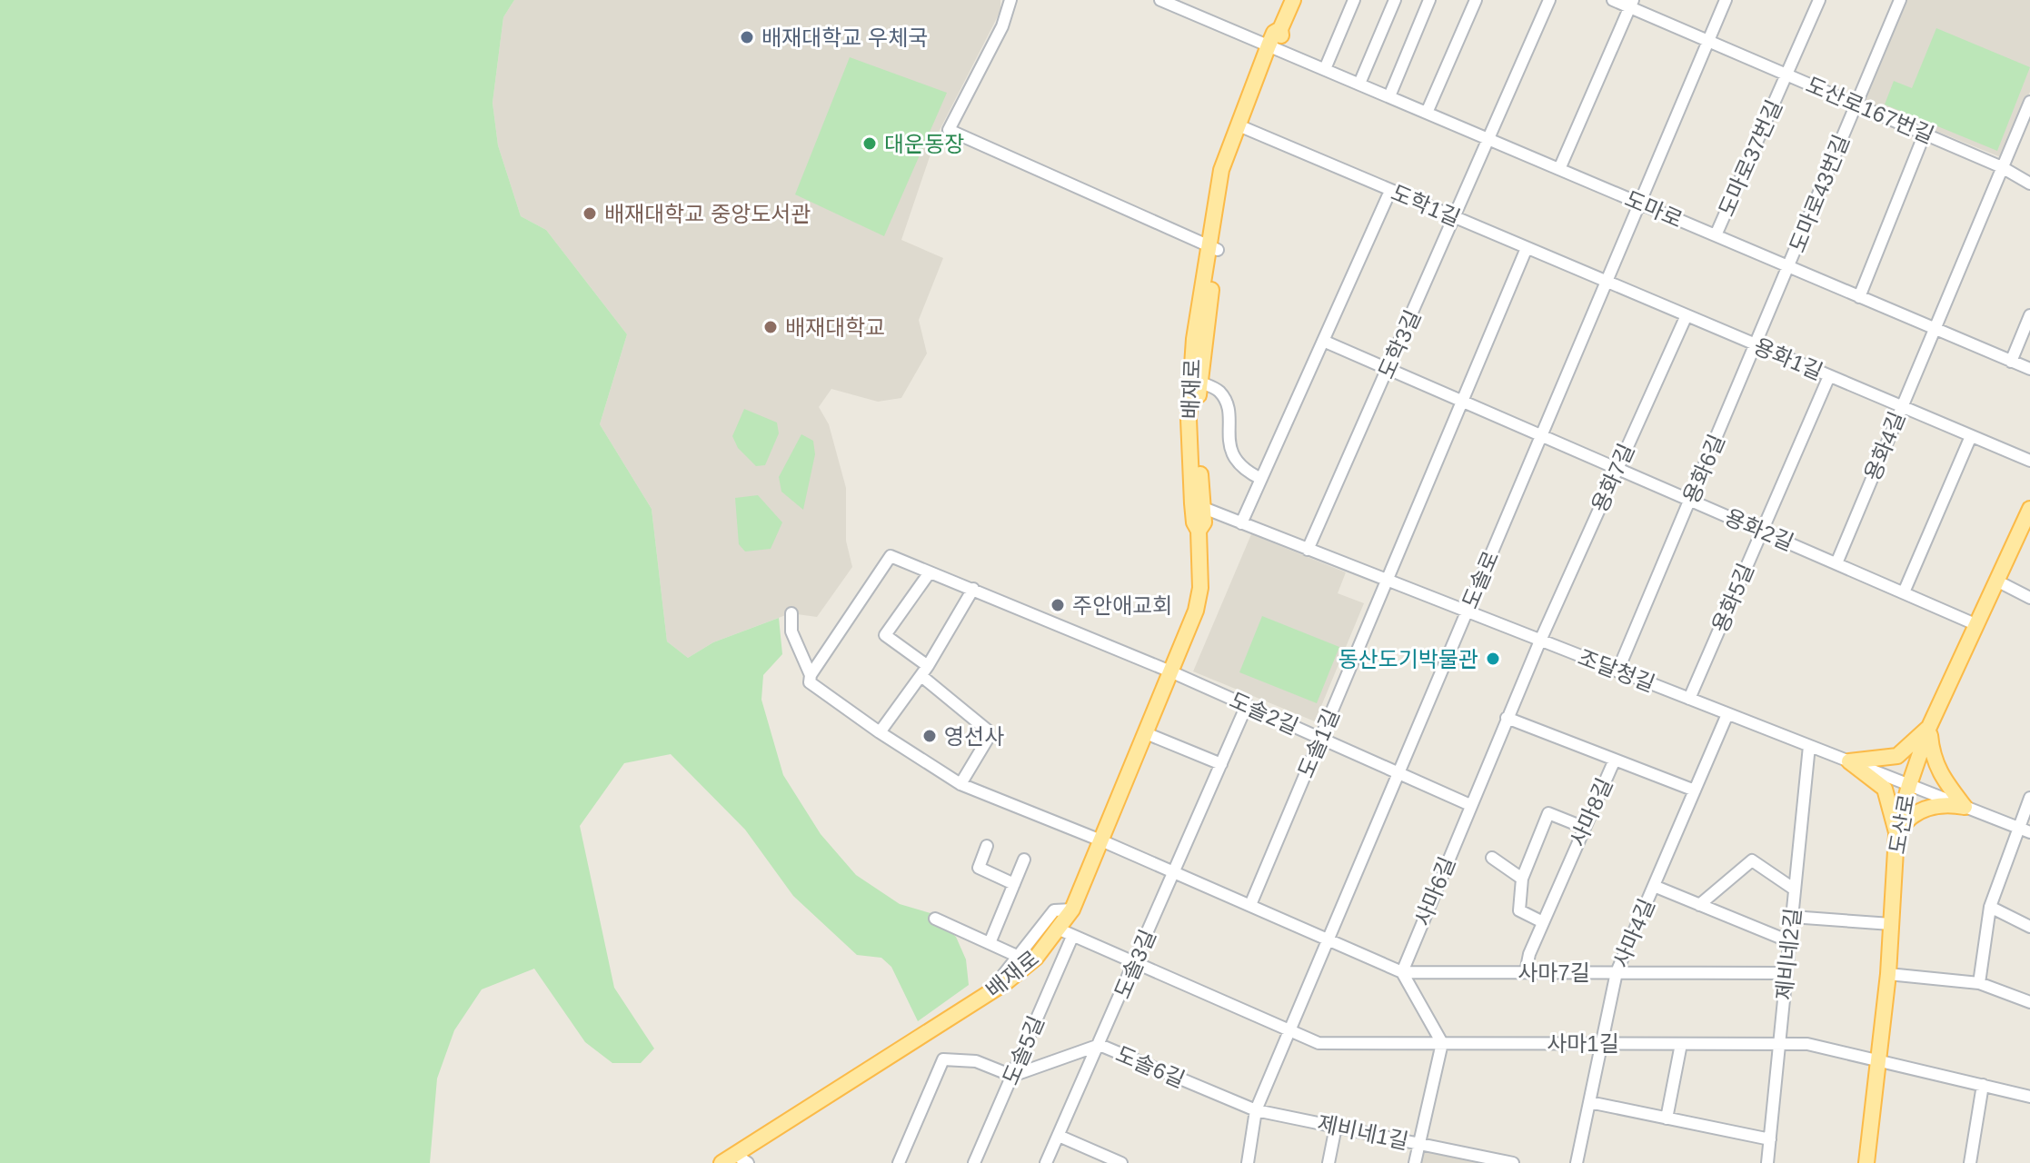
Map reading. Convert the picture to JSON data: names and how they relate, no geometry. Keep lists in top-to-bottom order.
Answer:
{
  "streets": {
    "main road": ["배재로", "도산로"],
    "street": [
      "도산로167번길",
      "도마로37번길",
      "도마로43번길",
      "도학1길",
      "도마로",
      "도학3길",
      "용화1길",
      "용화4길",
      "용화6길",
      "용화7길",
      "용화2길",
      "도솔로",
      "용화5길",
      "조달청길",
      "도솔2길",
      "도솔1길",
      "사마8길",
      "사마6길",
      "사마4길",
      "제비네2길",
      "도솔3길",
      "사마7길",
      "사마1길",
      "도솔5길",
      "도솔6길",
      "제비네1길"
    ]
  },
  "crossings": [
    ["도산로167번길", "도마로37번길"],
    ["도산로167번길", "도마로43번길"],
    ["도산로167번길", "용화4길"],
    ["도산로167번길", "도솔로"],
    ["도마로37번길", "도마로"],
    ["도마로43번길", "도마로"],
    ["도마로43번길", "용화6길"],
    ["도학1길", "도학3길"],
    ["도학1길", "용화1길"],
    ["도학1길", "배재로"],
    ["도학1길", "도솔로"],
    ["도학1길", "도솔1길"],
    ["도마로", "도학3길"],
    ["도마로", "배재로"],
    ["도마로", "용화4길"],
    ["도마로", "용화6길"],
    ["도마로", "도솔로"],
    ["도학3길", "용화2길"],
    ["도학3길", "조달청길"],
    ["용화1길", "용화4길"],
    ["용화1길", "용화6길"],
    ["용화1길", "용화7길"],
    ["용화1길", "도솔로"],
    ["용화1길", "용화5길"],
    ["배재로", "조달청길"],
    ["배재로", "도솔2길"],
    ["배재로", "사마7길"],
    ["배재로", "도솔5길"],
    ["용화4길", "용화2길"],
    ["용화6길", "용화2길"],
    ["용화6길", "조달청길"],
    ["용화7길", "용화2길"],
    ["용화7길", "조달청길"],
    ["용화7길", "사마6길"],
    ["용화2길", "도솔로"],
    ["용화2길", "용화5길"],
    ["용화2길", "도솔1길"],
    ["용화2길", "도산로"],
    ["도솔로", "조달청길"],
    ["도솔로", "도솔2길"],
    ["도솔로", "사마7길"],
    ["도솔로", "사마1길"],
    ["도솔로", "도솔6길"],
    ["도솔로", "제비네1길"],
    ["용화5길", "조달청길"],
    ["조달청길", "도솔1길"],
    ["조달청길", "도산로"],
    ["조달청길", "사마6길"],
    ["조달청길", "사마4길"],
    ["조달청길", "제비네2길"],
    ["도솔2길", "도솔1길"],
    ["도솔2길", "사마6길"],
    ["도솔2길", "도솔3길"],
    ["도솔1길", "사마7길"],
    ["사마8길", "사마6길"],
    ["사마8길", "사마7길"],
    ["도산로", "사마1길"],
    ["사마6길", "사마7길"],
    ["사마4길", "사마7길"],
    ["사마4길", "사마1길"],
    ["제비네2길", "사마7길"],
    ["제비네2길", "사마1길"],
    ["도솔3길", "사마7길"],
    ["도솔3길", "도솔6길"],
    ["도솔5길", "도솔6길"],
    ["도솔6길", "제비네1길"]
  ],
  "places": [
    "배재대학교 우체국",
    "대운동장",
    "배재대학교 중앙도서관",
    "배재대학교",
    "주안애교회",
    "동산도기박물관",
    "영선사"
  ]
}
